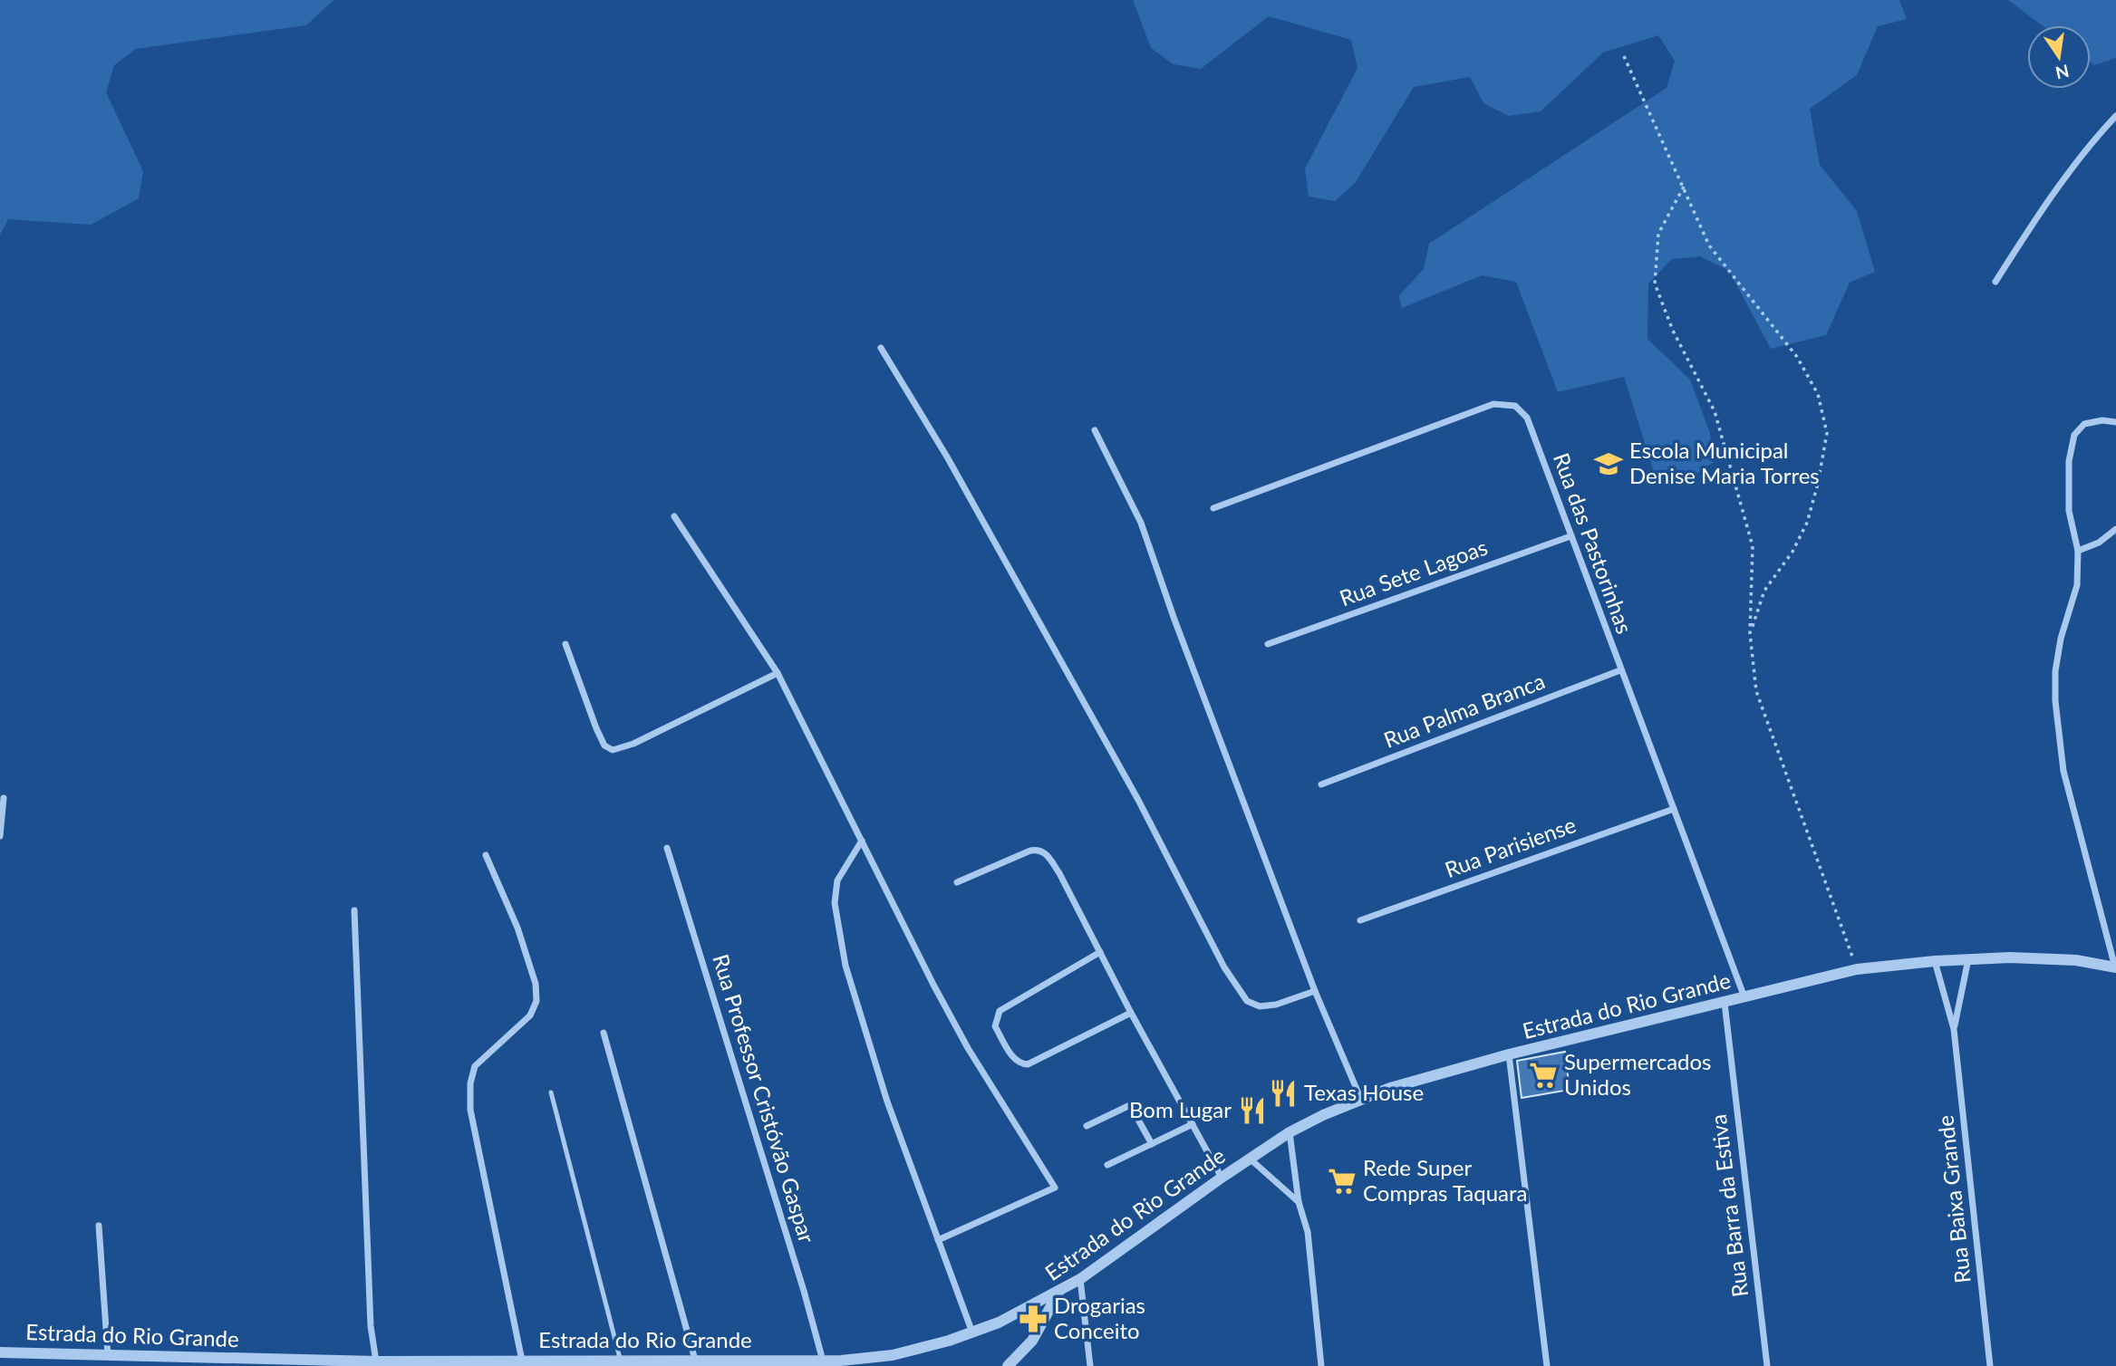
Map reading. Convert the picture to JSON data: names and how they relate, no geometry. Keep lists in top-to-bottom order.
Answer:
{
  "streets": {
    "street": [
      "Rua das Pastorinhas",
      "Rua Sete Lagoas",
      "Rua Palma Branca",
      "Rua Parisiense",
      "Estrada do Rio Grande",
      "Rua Professor Cristóvão Gaspar",
      "Rua Baixa Grande",
      "Rua Barra da Estiva"
    ]
  },
  "crossings": [
    ["Rua das Pastorinhas", "Rua Sete Lagoas"],
    ["Rua das Pastorinhas", "Rua Palma Branca"],
    ["Rua das Pastorinhas", "Rua Parisiense"],
    ["Rua das Pastorinhas", "Estrada do Rio Grande"],
    ["Estrada do Rio Grande", "Rua Professor Cristóvão Gaspar"],
    ["Estrada do Rio Grande", "Rua Baixa Grande"],
    ["Estrada do Rio Grande", "Rua Barra da Estiva"]
  ],
  "places": {
    "school or university": ["Escola Municipal Denise Maria Torres"],
    "supermarket": ["Supermercados Unidos", "Rede Super Compras Taquara"],
    "restaurant": ["Texas House", "Bom Lugar"],
    "pharmacy": ["Drogarias Conceito"]
  },
  "north": "bottom"
}
